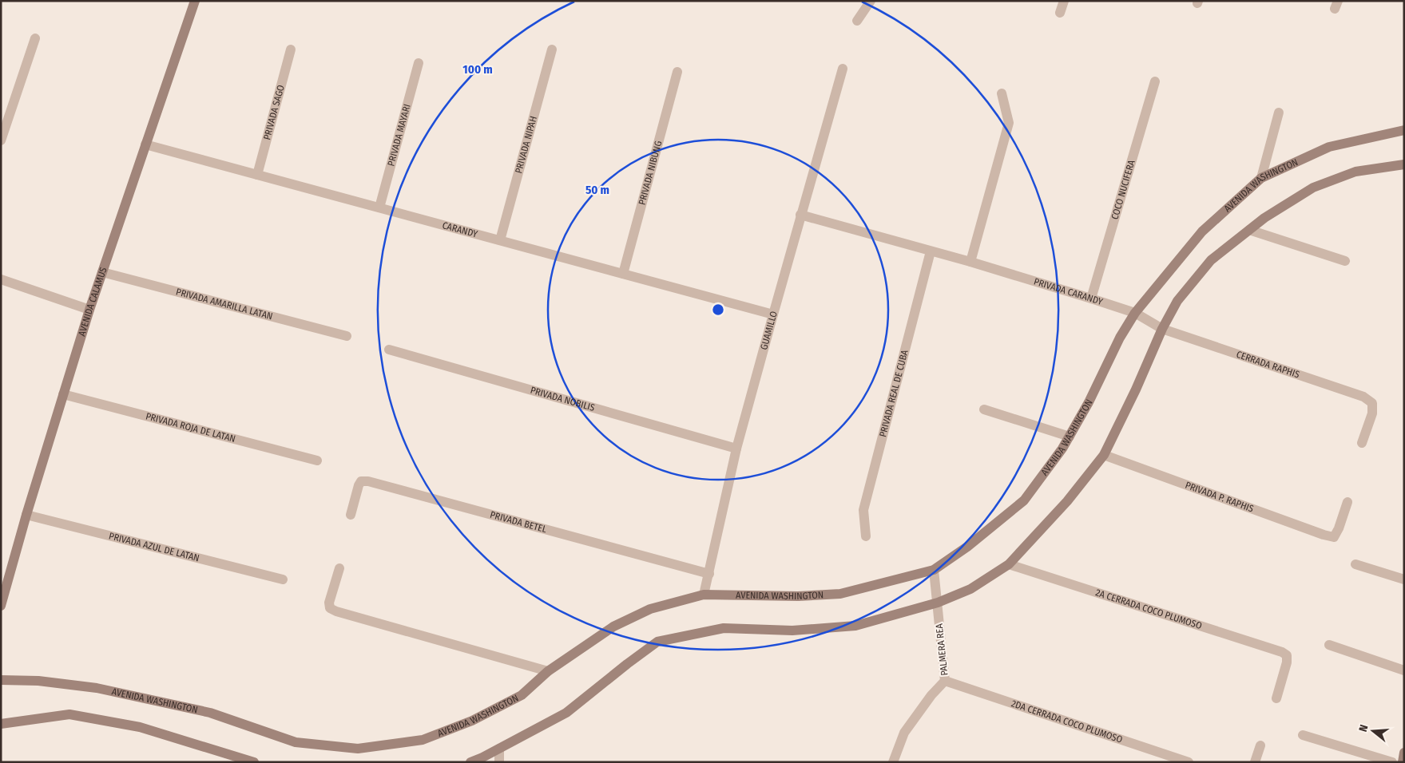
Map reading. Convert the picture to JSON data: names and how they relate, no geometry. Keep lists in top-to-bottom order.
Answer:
{
  "streets": {
    "main road": ["AVENIDA WASHINGTON", "AVENIDA CALAMUS"],
    "street": [
      "PRIVADA SAGO",
      "PRIVADA MAYARI",
      "PRIVADA NIPAH",
      "PRIVADA NIBUNG",
      "COCO NUCIFERA",
      "CARANDY",
      "PRIVADA CARANDY",
      "PRIVADA AMARILLA LATAN",
      "GUAMILLO",
      "CERRADA RAPHIS",
      "PRIVADA REAL DE CUBA",
      "PRIVADA NOBILIS",
      "PRIVADA ROJA DE LATAN",
      "PRIVADA P. RAPHIS",
      "PRIVADA BETEL",
      "PRIVADA AZUL DE LATAN",
      "2A CERRADA COCO PLUMOSO",
      "PALMERA REA",
      "2DA CERRADA COCO PLUMOSO"
    ]
  },
  "crossings": [
    ["PRIVADA SAGO", "CARANDY"],
    ["PRIVADA MAYARI", "CARANDY"],
    ["PRIVADA NIPAH", "CARANDY"],
    ["PRIVADA NIBUNG", "CARANDY"],
    ["AVENIDA WASHINGTON", "PRIVADA CARANDY"],
    ["AVENIDA WASHINGTON", "GUAMILLO"],
    ["AVENIDA WASHINGTON", "PALMERA REA"],
    ["COCO NUCIFERA", "PRIVADA CARANDY"],
    ["CARANDY", "AVENIDA CALAMUS"],
    ["CARANDY", "GUAMILLO"],
    ["PRIVADA CARANDY", "GUAMILLO"],
    ["PRIVADA CARANDY", "CERRADA RAPHIS"],
    ["PRIVADA CARANDY", "PRIVADA REAL DE CUBA"],
    ["AVENIDA CALAMUS", "PRIVADA AMARILLA LATAN"],
    ["AVENIDA CALAMUS", "PRIVADA ROJA DE LATAN"],
    ["AVENIDA CALAMUS", "PRIVADA AZUL DE LATAN"],
    ["GUAMILLO", "PRIVADA NOBILIS"],
    ["GUAMILLO", "PRIVADA BETEL"],
    ["PALMERA REA", "2DA CERRADA COCO PLUMOSO"]
  ],
  "north": "left",
  "rings": ["100 m", "50 m"]
}
